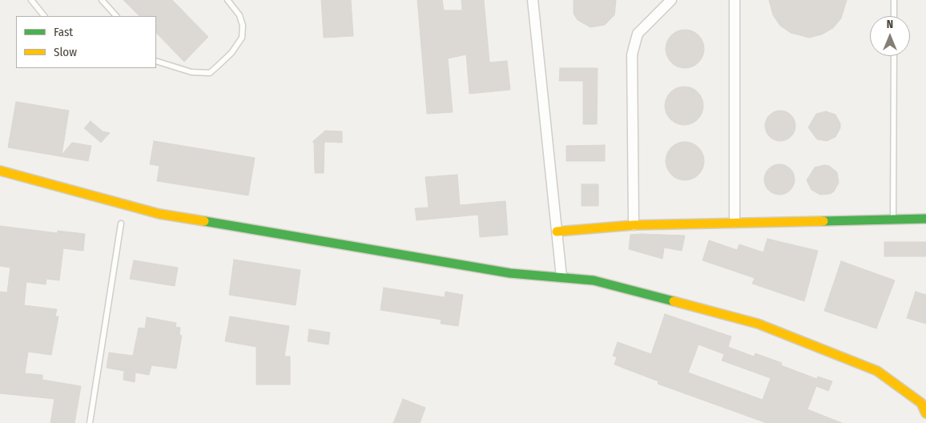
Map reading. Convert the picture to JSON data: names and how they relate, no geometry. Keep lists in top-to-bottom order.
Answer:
{
  "legend": ["Fast", "Slow"],
  "north": "top"
}
